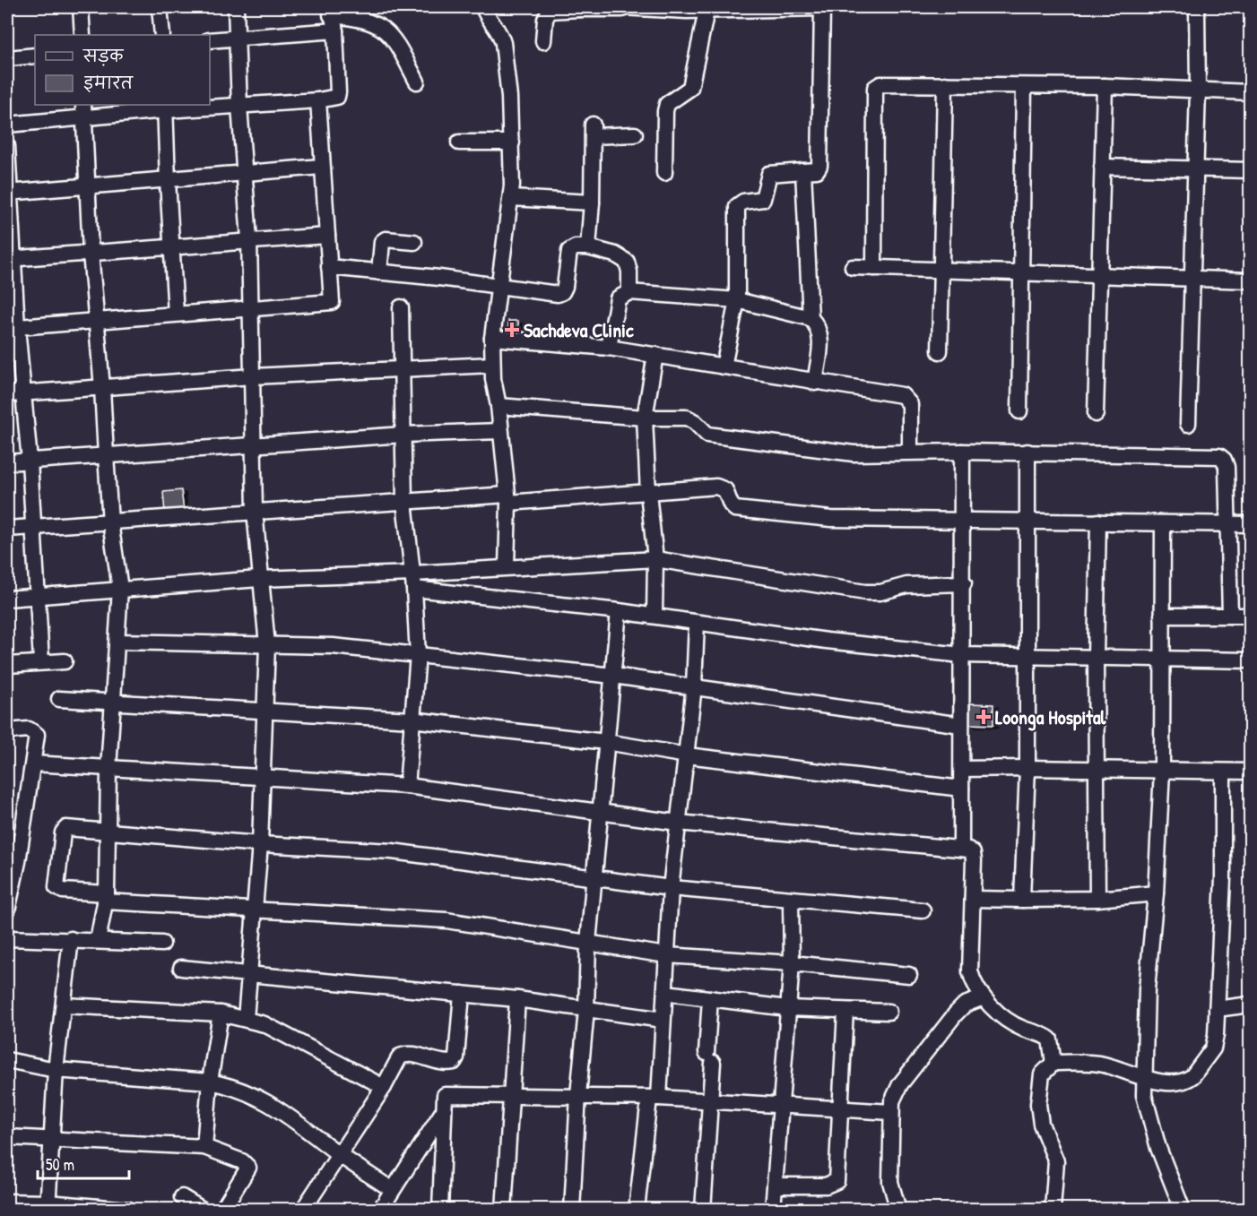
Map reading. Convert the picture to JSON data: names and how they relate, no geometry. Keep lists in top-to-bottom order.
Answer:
{
  "places": {
    "health": ["Sachdeva Clinic", "Loonga Hospital"]
  },
  "legend": ["सड़क", "इमारत"],
  "scale_bar": "50 m"
}
